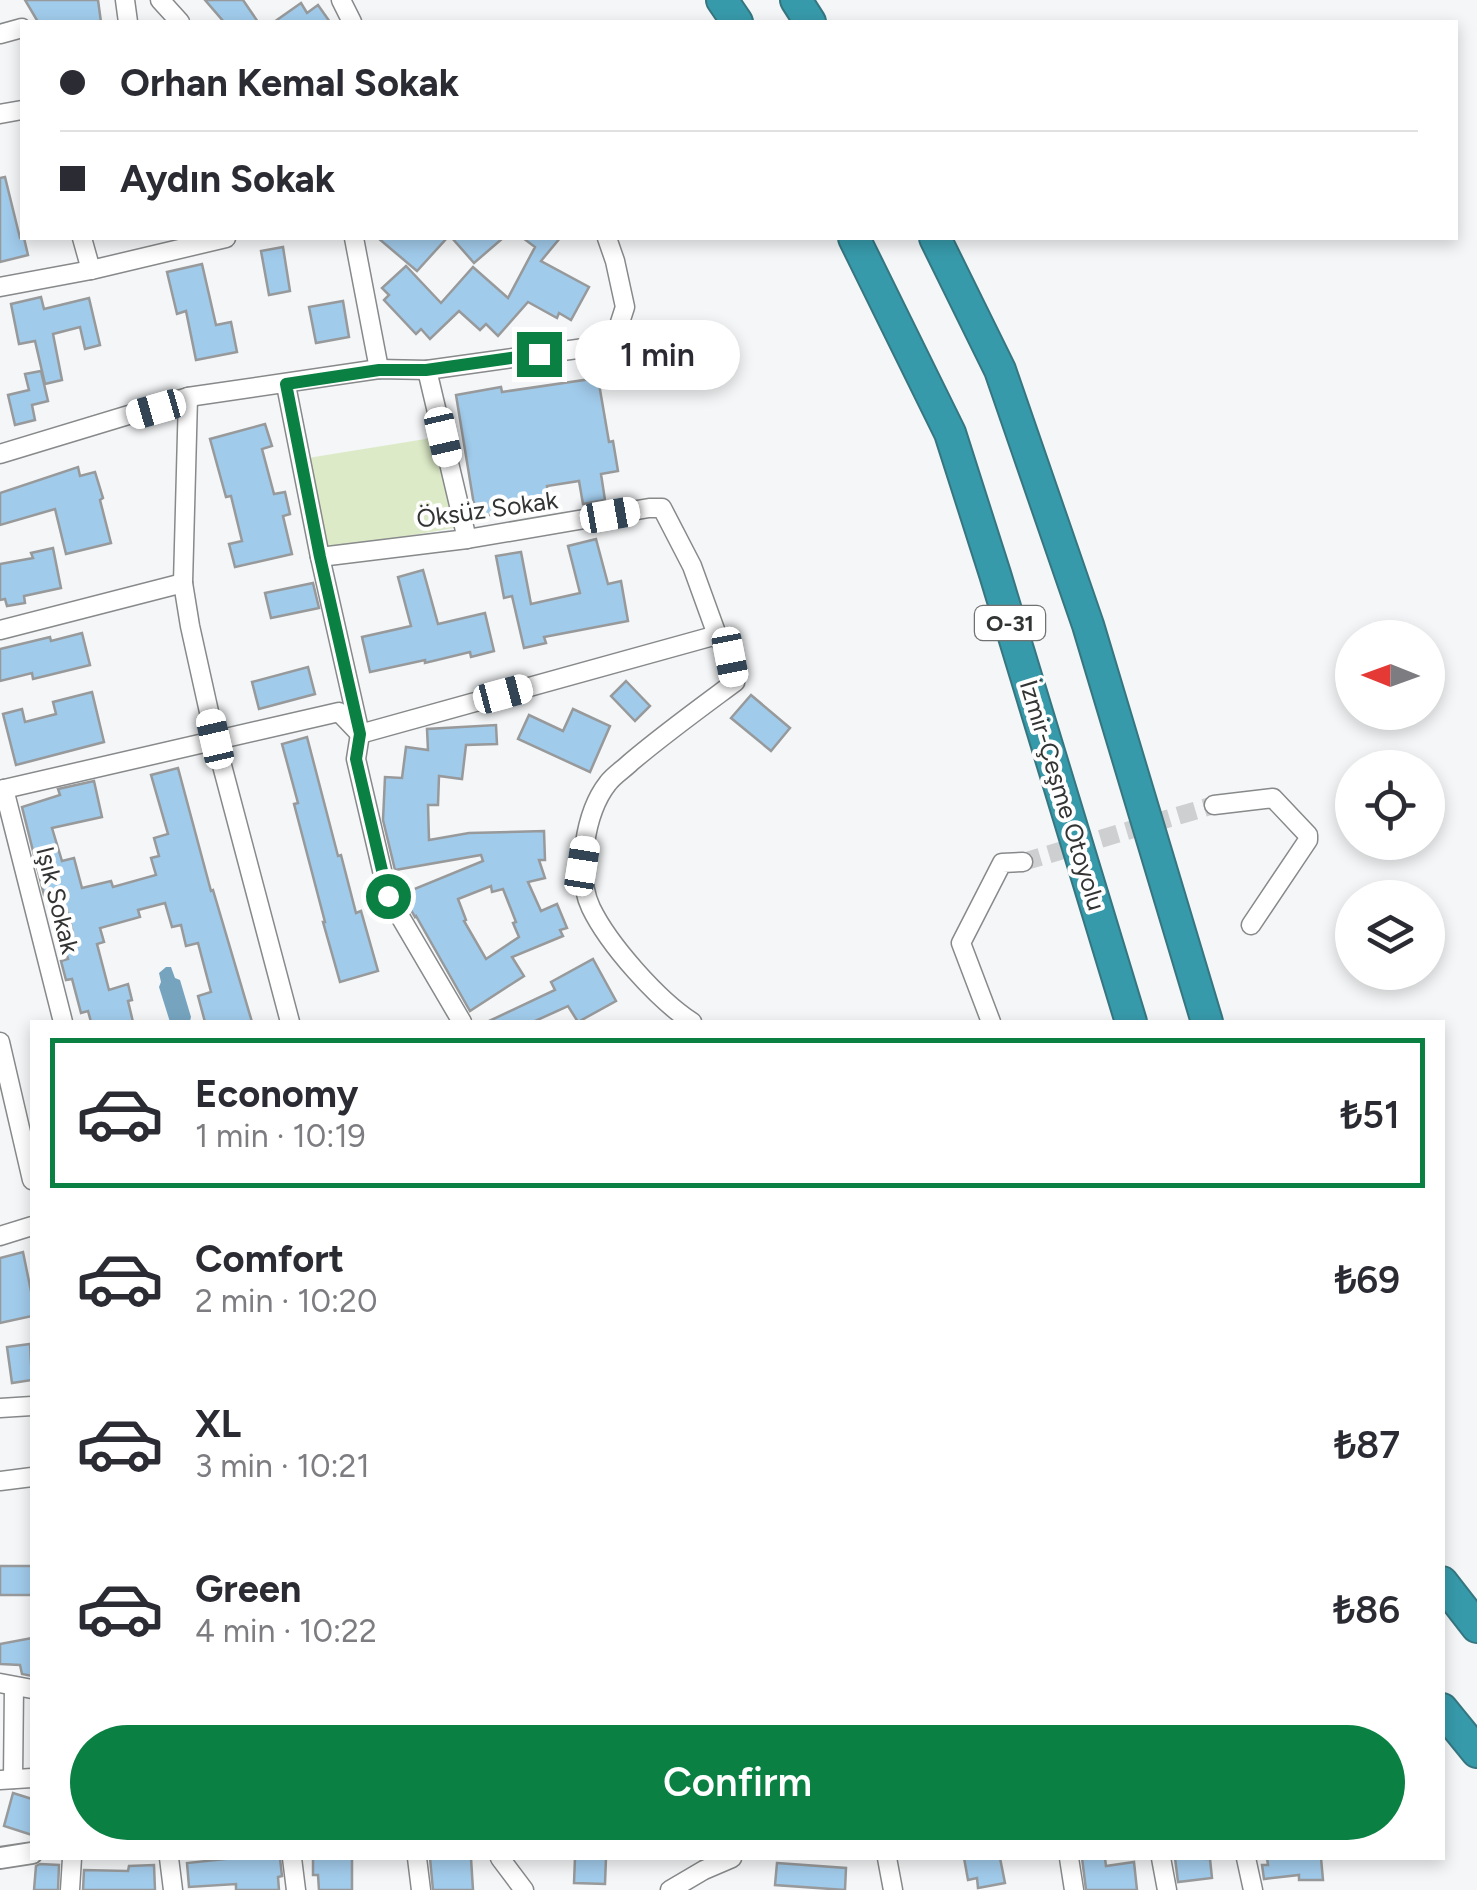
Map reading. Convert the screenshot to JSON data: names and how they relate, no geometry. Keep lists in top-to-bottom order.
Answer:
{
  "streets": {
    "highway": ["O-31", "İzmir-Çeşme Otoyolu"],
    "street": ["Öksüz Sokak", "Işık Sokak"]
  },
  "north": "left",
  "page": {
    "banner": ["Orhan Kemal Sokak", "Aydın Sokak"],
    "bubble": "1 min",
    "list": [
      {
        "name": "Economy",
        "note": "1 min · 10:19",
        "value": "₺51"
      },
      {
        "name": "Comfort",
        "note": "2 min · 10:20",
        "value": "₺69"
      },
      {
        "name": "XL",
        "note": "3 min · 10:21",
        "value": "₺87"
      },
      {
        "name": "Green",
        "note": "4 min · 10:22",
        "value": "₺86"
      }
    ],
    "buttons": "Confirm"
  }
}
